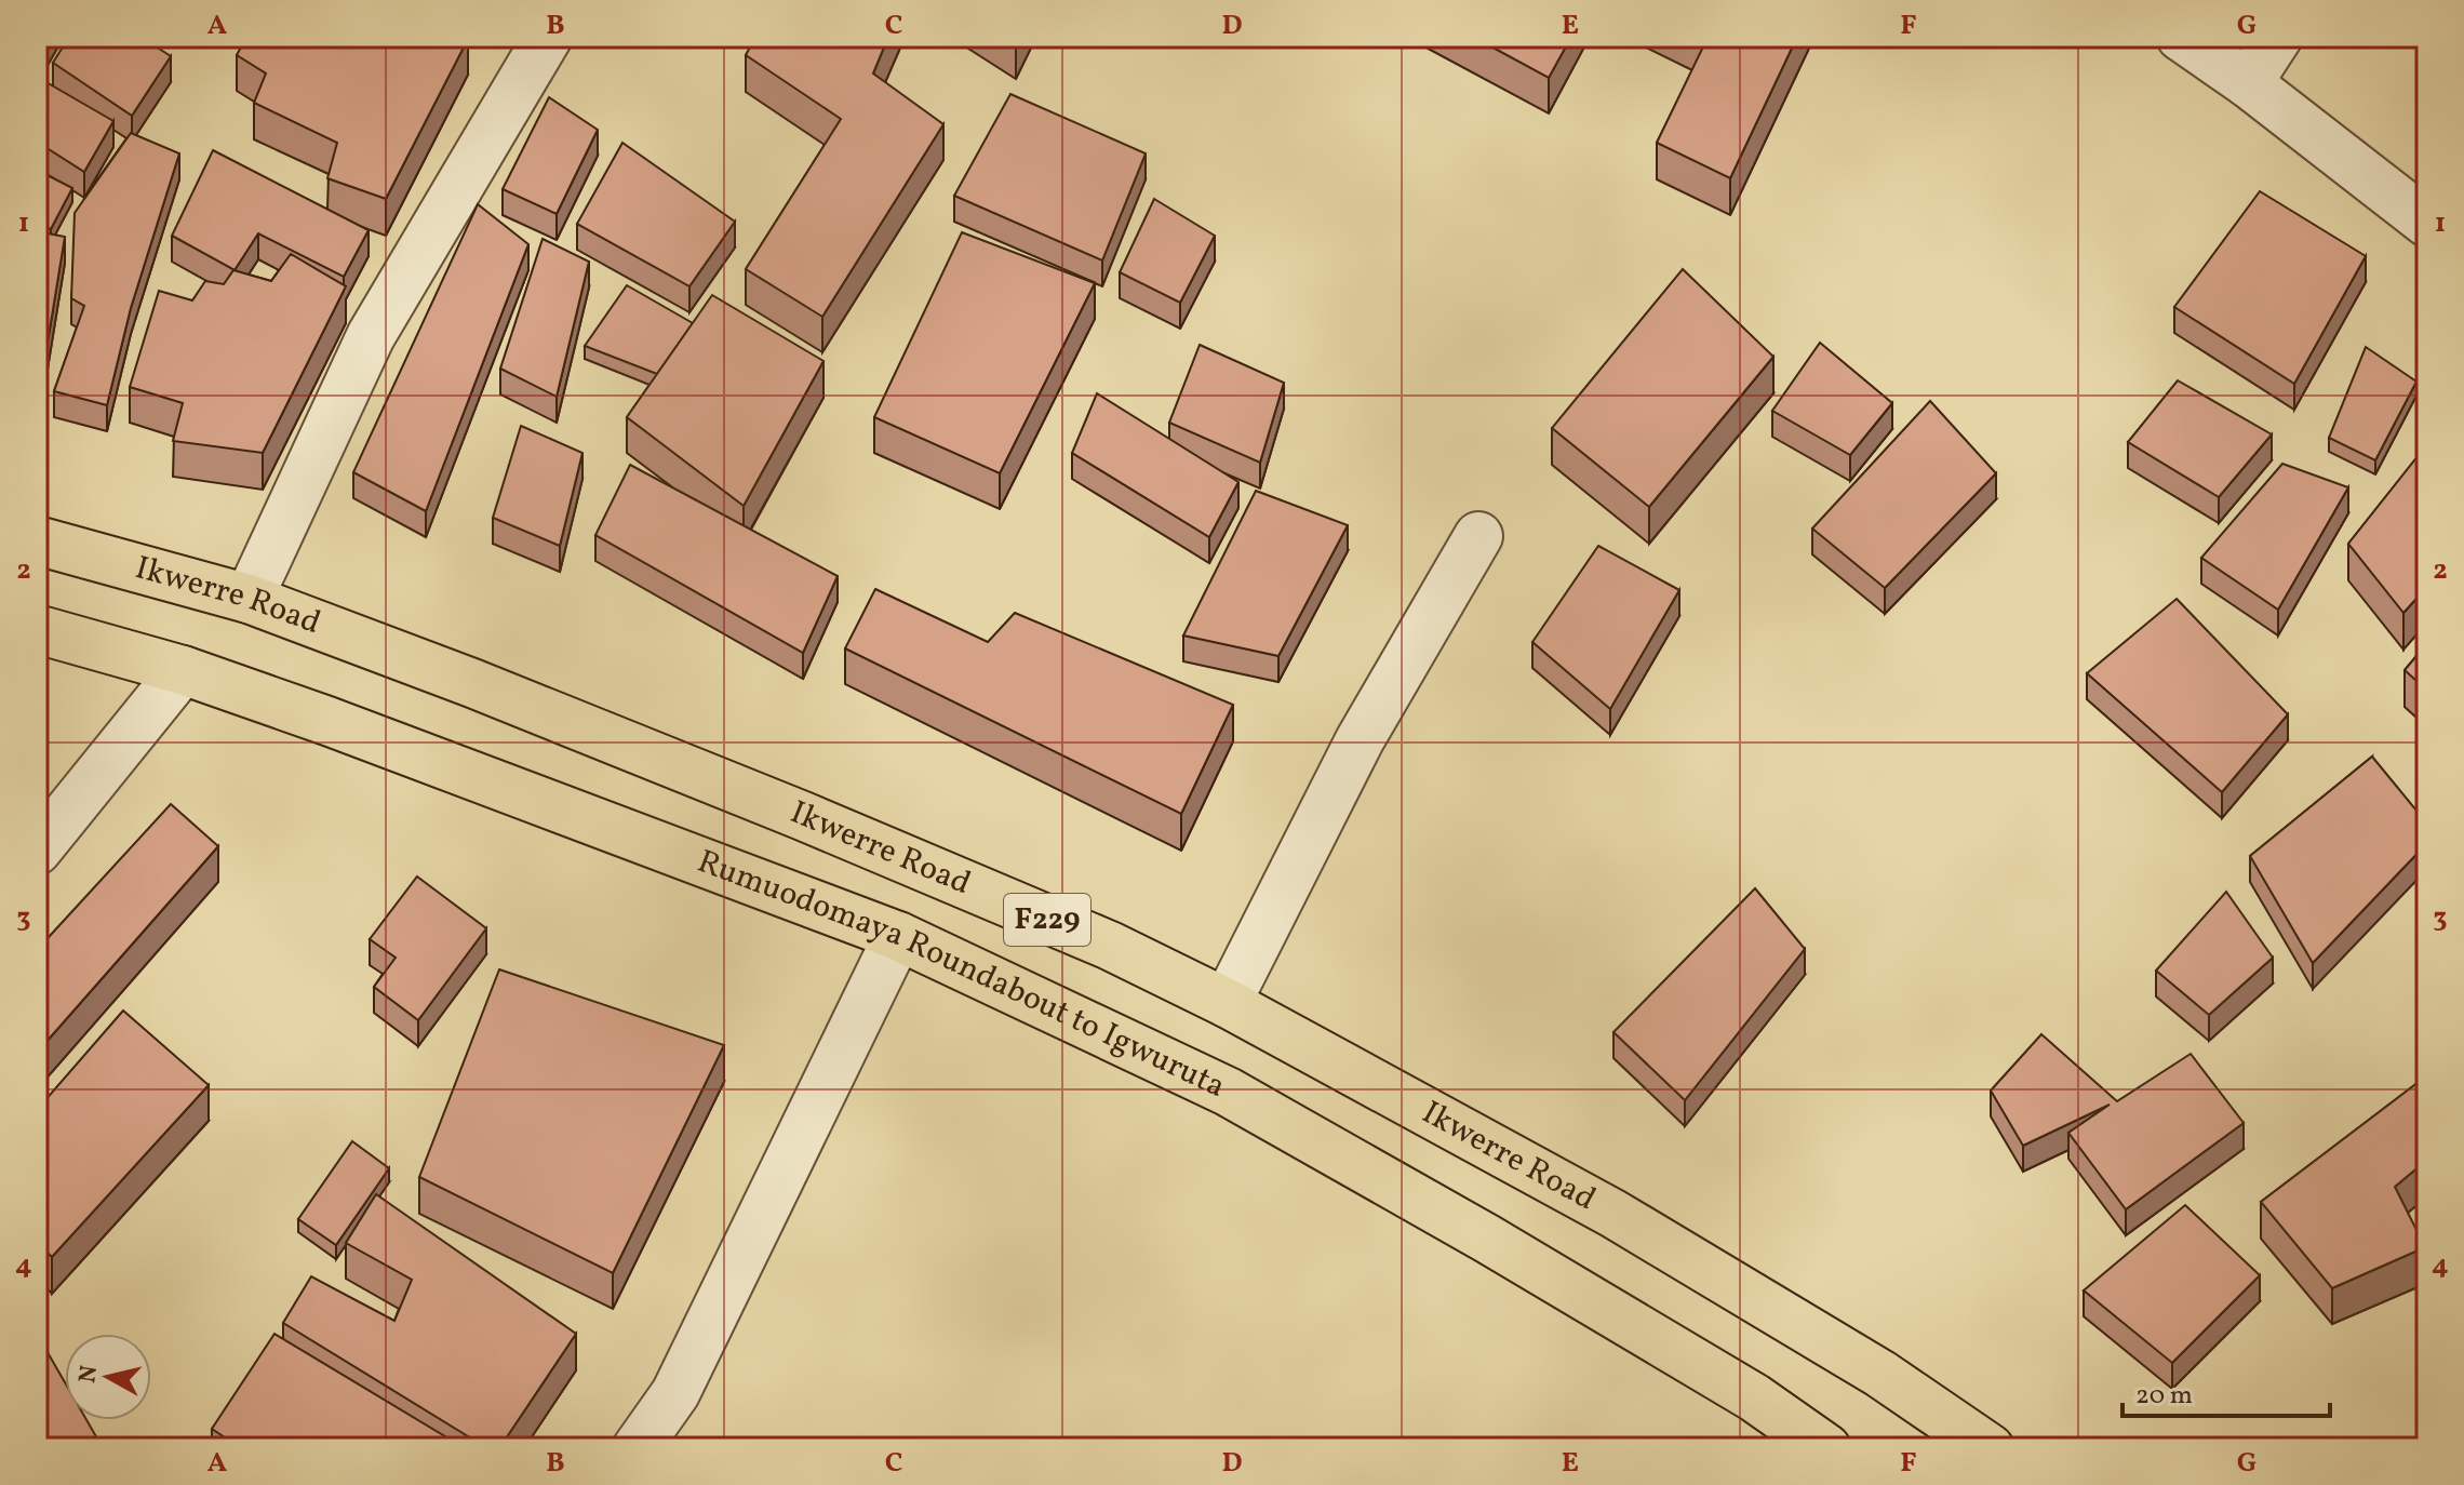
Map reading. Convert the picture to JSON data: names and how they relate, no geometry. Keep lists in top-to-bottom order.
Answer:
{
  "streets": {
    "main road": ["Ikwerre Road", "F229", "Rumuodomaya Roundabout to Igwuruta"]
  },
  "scale_bar": "20 m",
  "north": "left",
  "grid": {
    "columns": [
      "A",
      "B",
      "C",
      "D",
      "E",
      "F",
      "G"
    ],
    "rows": [
      "1",
      "2",
      "3",
      "4"
    ]
  }
}
